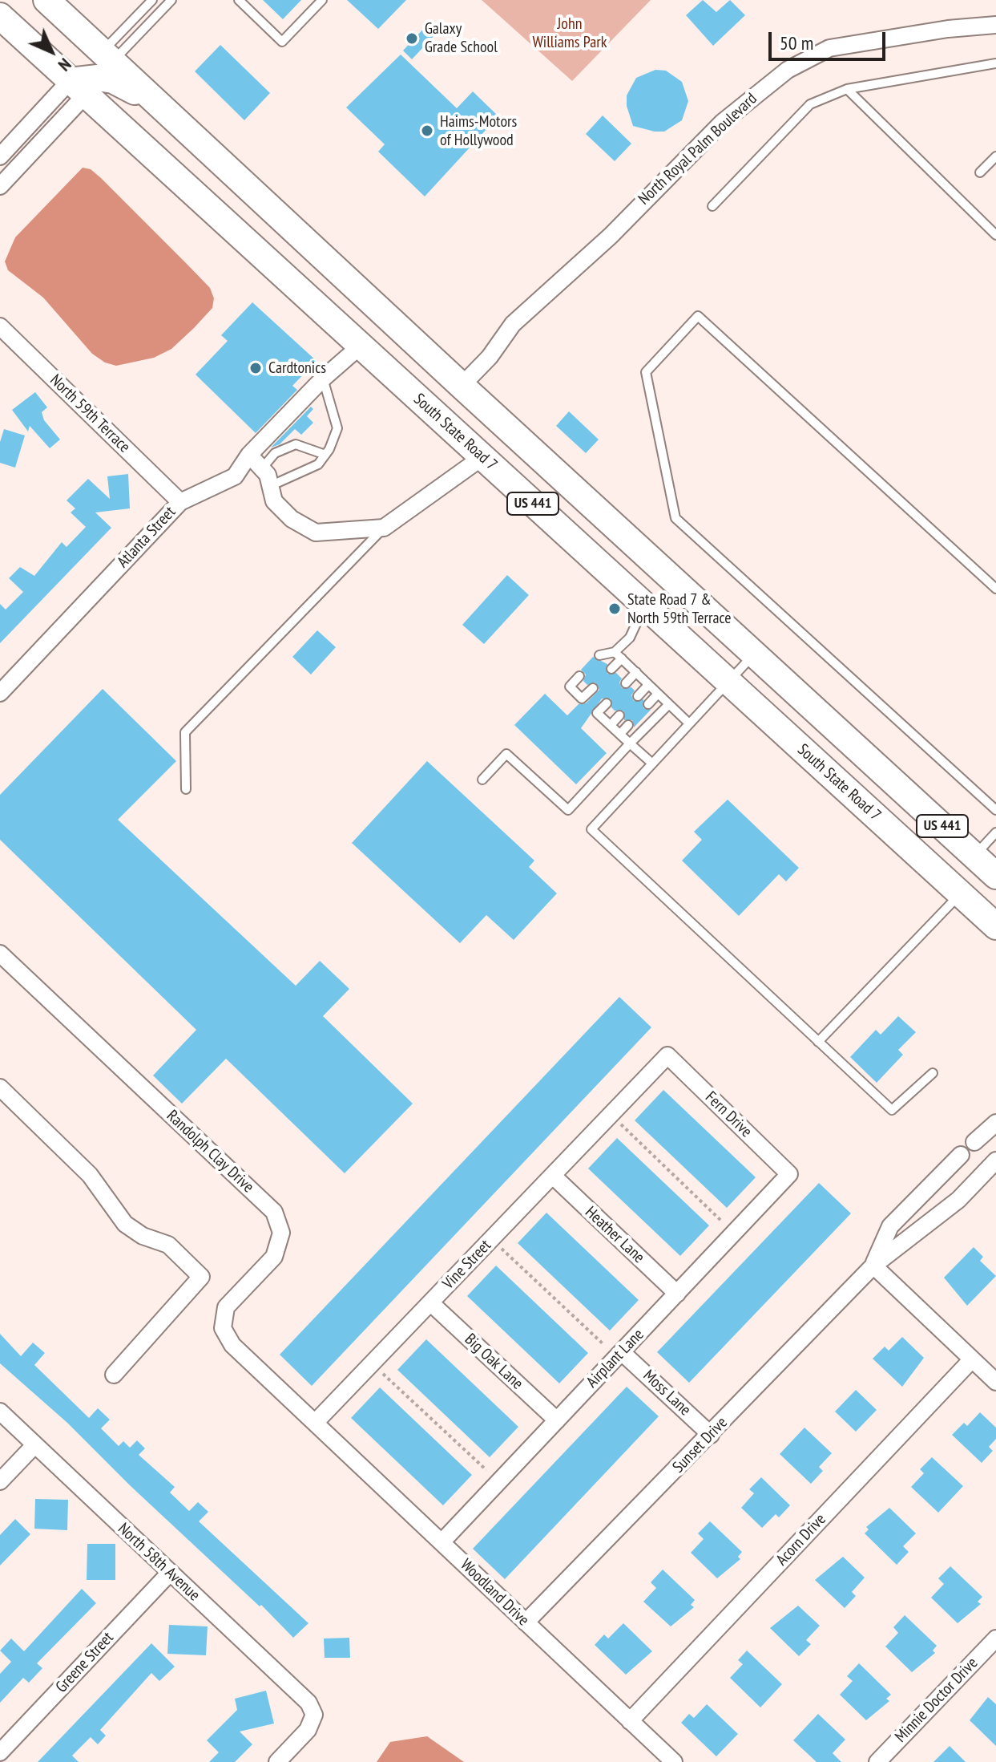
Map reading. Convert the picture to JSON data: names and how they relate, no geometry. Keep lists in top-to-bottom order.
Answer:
{
  "streets": {
    "main road": ["South State Road 7", "US 441"],
    "street": [
      "North Royal Palm Boulevard",
      "North 59th Terrace",
      "Atlanta Street",
      "Fern Drive",
      "Randolph Clay Drive",
      "Heather Lane",
      "Vine Street",
      "Airplant Lane",
      "Big Oak Lane",
      "Moss Lane",
      "Sunset Drive",
      "Acorn Drive",
      "North 58th Avenue",
      "Woodland Drive",
      "Greene Street",
      "Minnie Doctor Drive"
    ]
  },
  "crossings": [
    ["North Royal Palm Boulevard", "US 441"],
    ["North 59th Terrace", "Atlanta Street"],
    ["South State Road 7", "Atlanta Street"],
    ["Fern Drive", "Vine Street"],
    ["Fern Drive", "Airplant Lane"],
    ["Randolph Clay Drive", "Vine Street"],
    ["Randolph Clay Drive", "Woodland Drive"],
    ["Heather Lane", "Vine Street"],
    ["Heather Lane", "Airplant Lane"],
    ["Vine Street", "Big Oak Lane"],
    ["Vine Street", "Woodland Drive"],
    ["Airplant Lane", "Big Oak Lane"],
    ["Airplant Lane", "Moss Lane"],
    ["Airplant Lane", "Woodland Drive"],
    ["Moss Lane", "Sunset Drive"],
    ["Sunset Drive", "Woodland Drive"],
    ["Acorn Drive", "Woodland Drive"],
    ["North 58th Avenue", "Greene Street"]
  ],
  "parks": ["John Williams Park"],
  "places": [
    "Galaxy Grade School",
    "Haims-Motors of Hollywood",
    "Cardtonics",
    "State Road 7 & North 59th Terrace"
  ],
  "scale_bar": "50 m",
  "north": "bottom right"
}
